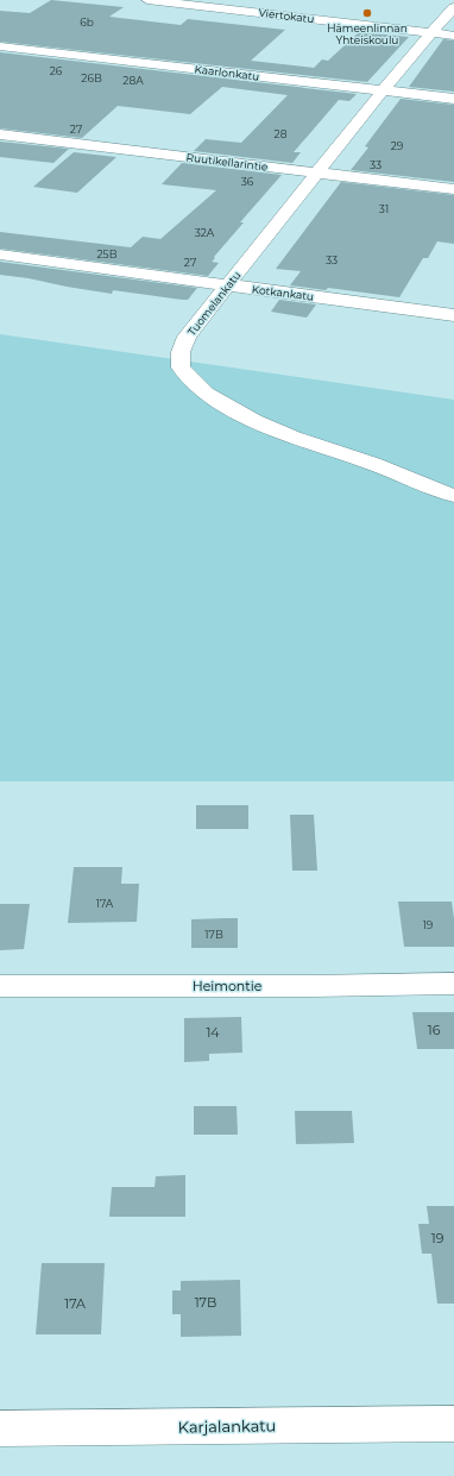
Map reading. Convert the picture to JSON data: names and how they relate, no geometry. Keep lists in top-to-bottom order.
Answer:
{
  "streets": {
    "street": [
      "Viertokatu",
      "Kaarlonkatu",
      "Ruutikellarintie",
      "Kotkankatu",
      "Tuomelankatu",
      "Heimontie",
      "Karjalankatu"
    ]
  },
  "crossings": [
    ["Viertokatu", "Tuomelankatu"],
    ["Kaarlonkatu", "Tuomelankatu"],
    ["Ruutikellarintie", "Tuomelankatu"],
    ["Kotkankatu", "Tuomelankatu"]
  ],
  "places": ["Hämeenlinnan Yhteiskoulu"],
  "house_numbers": [
    "6b",
    "26",
    "26B",
    "28A",
    "27",
    "28",
    "29",
    "33",
    "36",
    "31",
    "32A",
    "25B",
    "33",
    "27",
    "17A",
    "19",
    "17B",
    "16",
    "14",
    "19",
    "17B",
    "17A"
  ]
}
